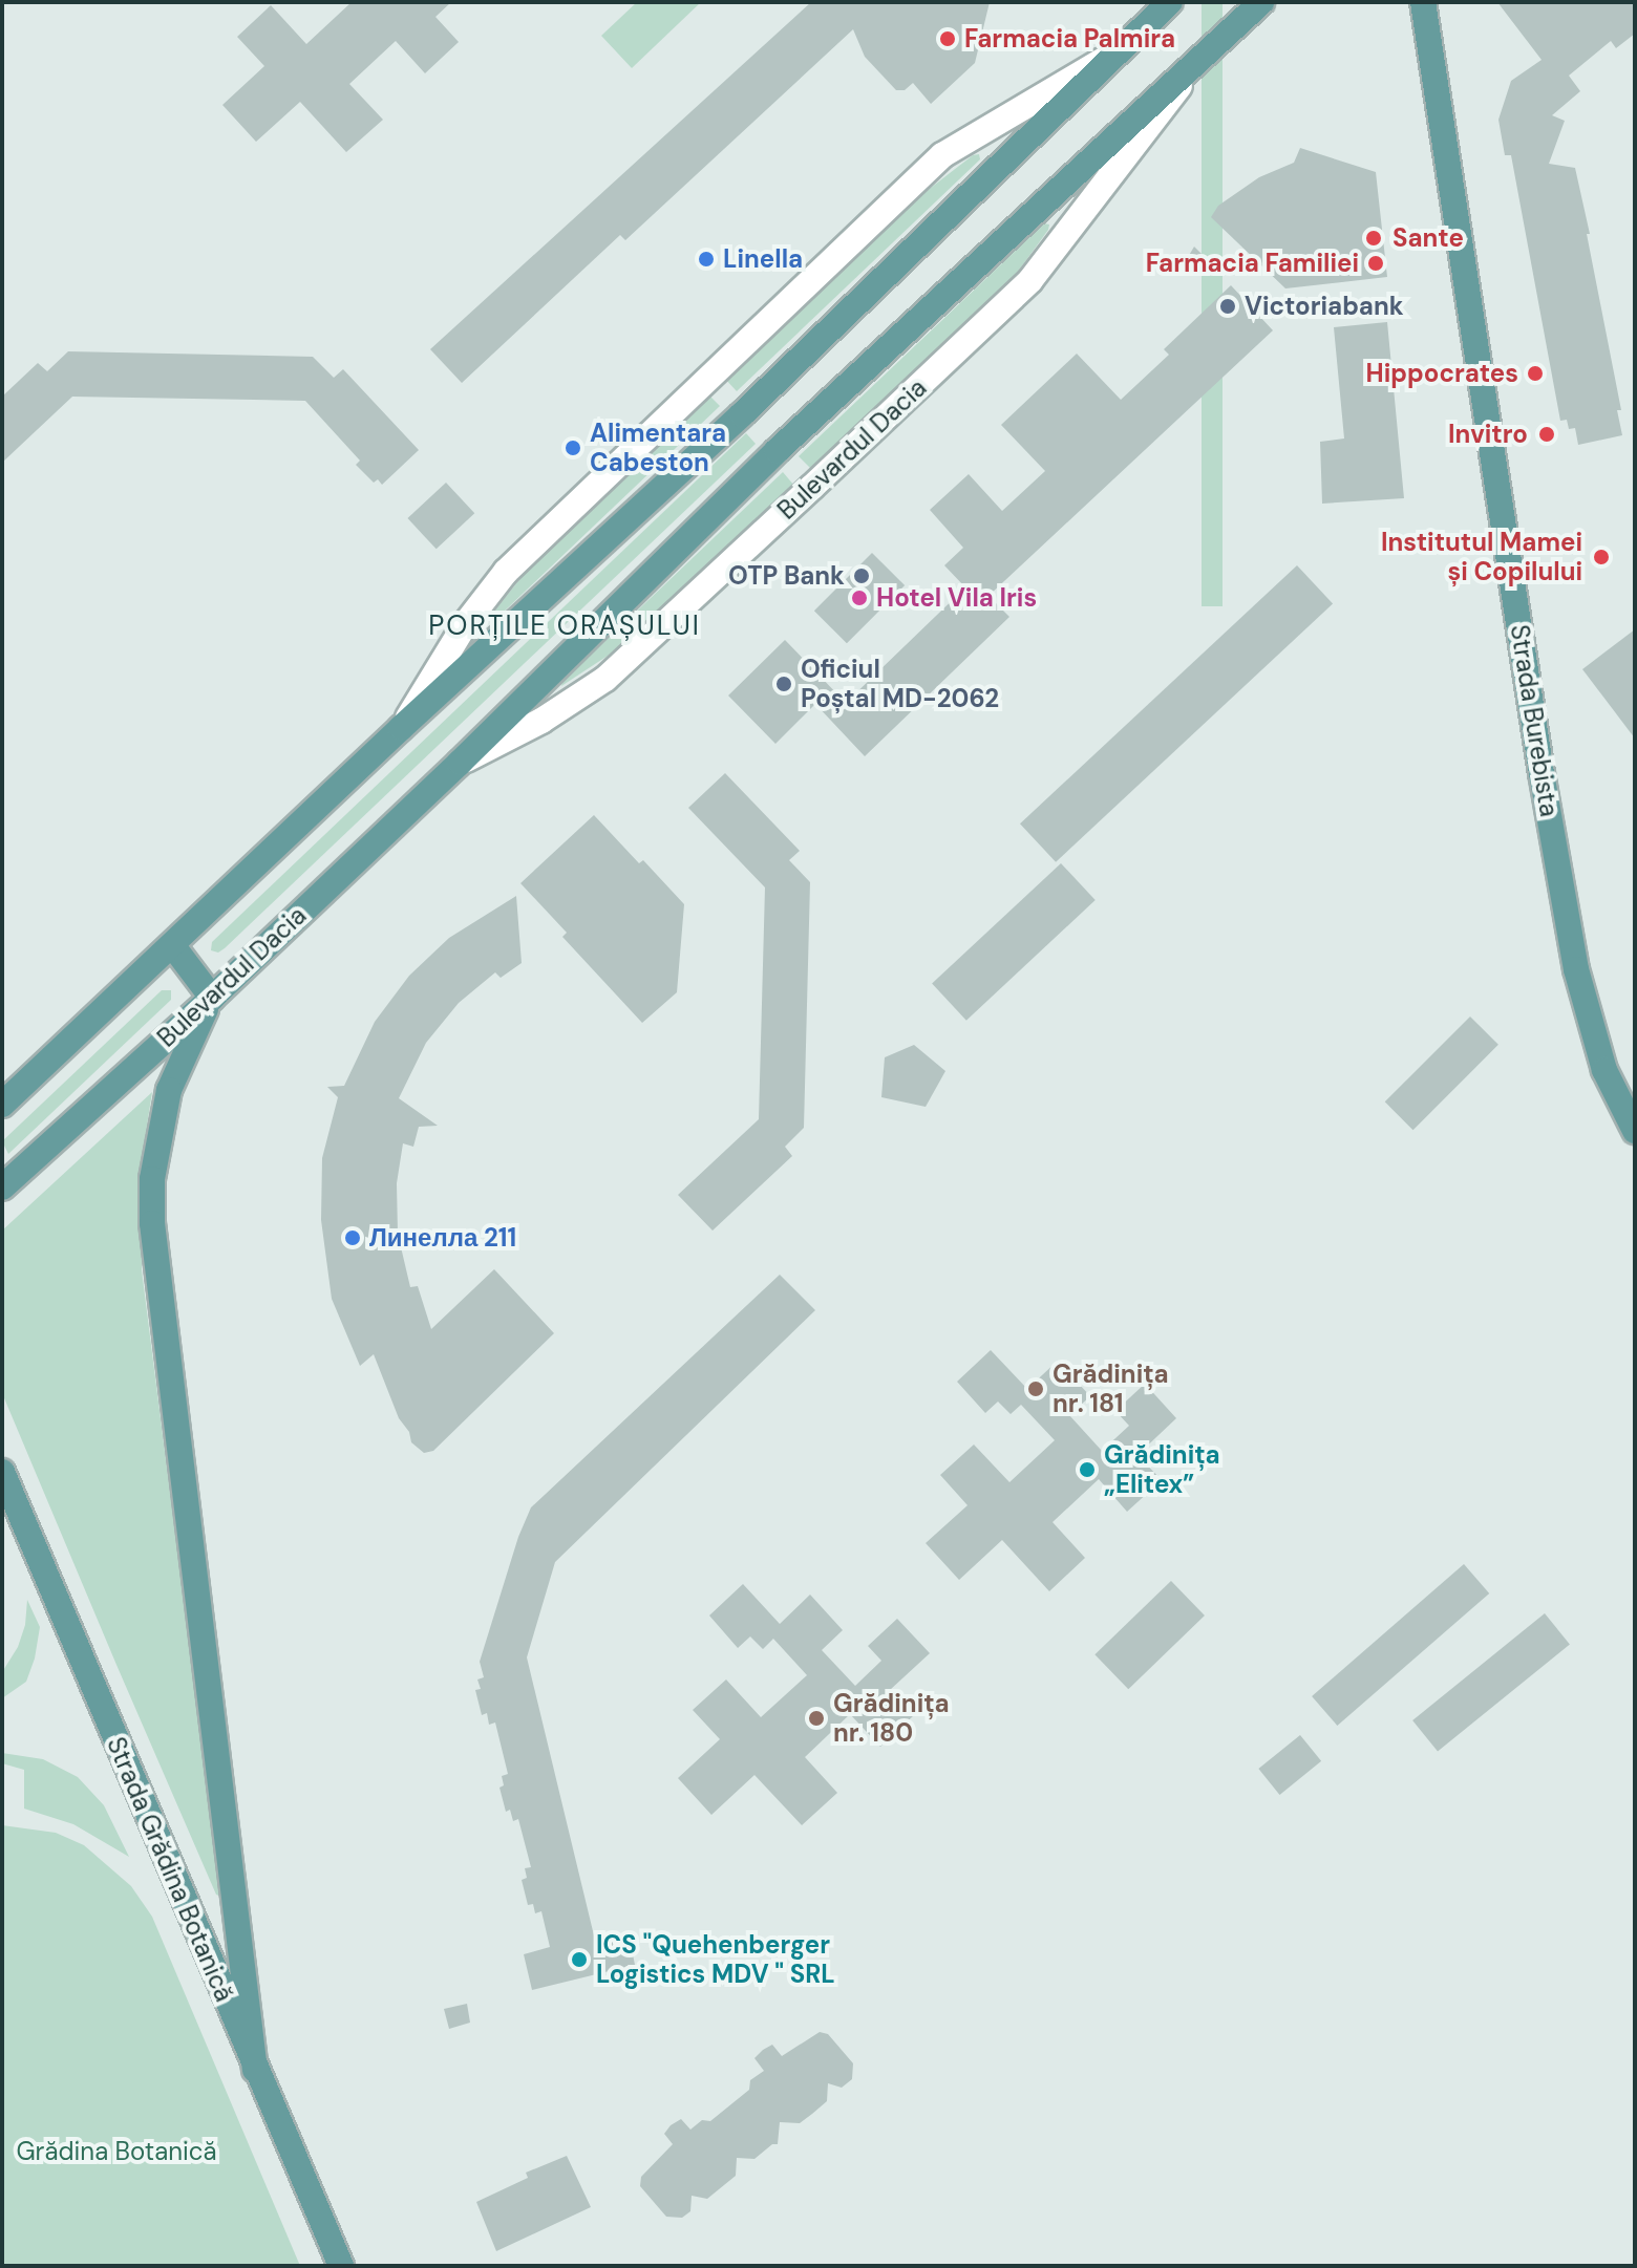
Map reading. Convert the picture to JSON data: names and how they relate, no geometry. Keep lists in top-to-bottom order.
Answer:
{
  "streets": {
    "main road": ["Bulevardul Dacia", "Strada Burebista", "Strada Grădina Botanică"]
  },
  "districts": ["PORȚILE ORAȘULUI"],
  "parks": ["Grădina Botanică"],
  "places": [
    "Farmacia Palmira",
    "Sante",
    "Linella",
    "Farmacia Familiei",
    "Victoriabank",
    "Hippocrates",
    "Invitro",
    "Alimentara Cabeston",
    "Institutul Mamei și Copilului",
    "OTP Bank",
    "Hotel Vila Iris",
    "Oficiul Poștal MD-2062",
    "Линелла 211",
    "Grădinița nr. 181",
    "Grădinița „Elitex”",
    "Grădinița nr. 180",
    "ICS \"Quehenberger Logistics MDV \" SRL"
  ]
}
